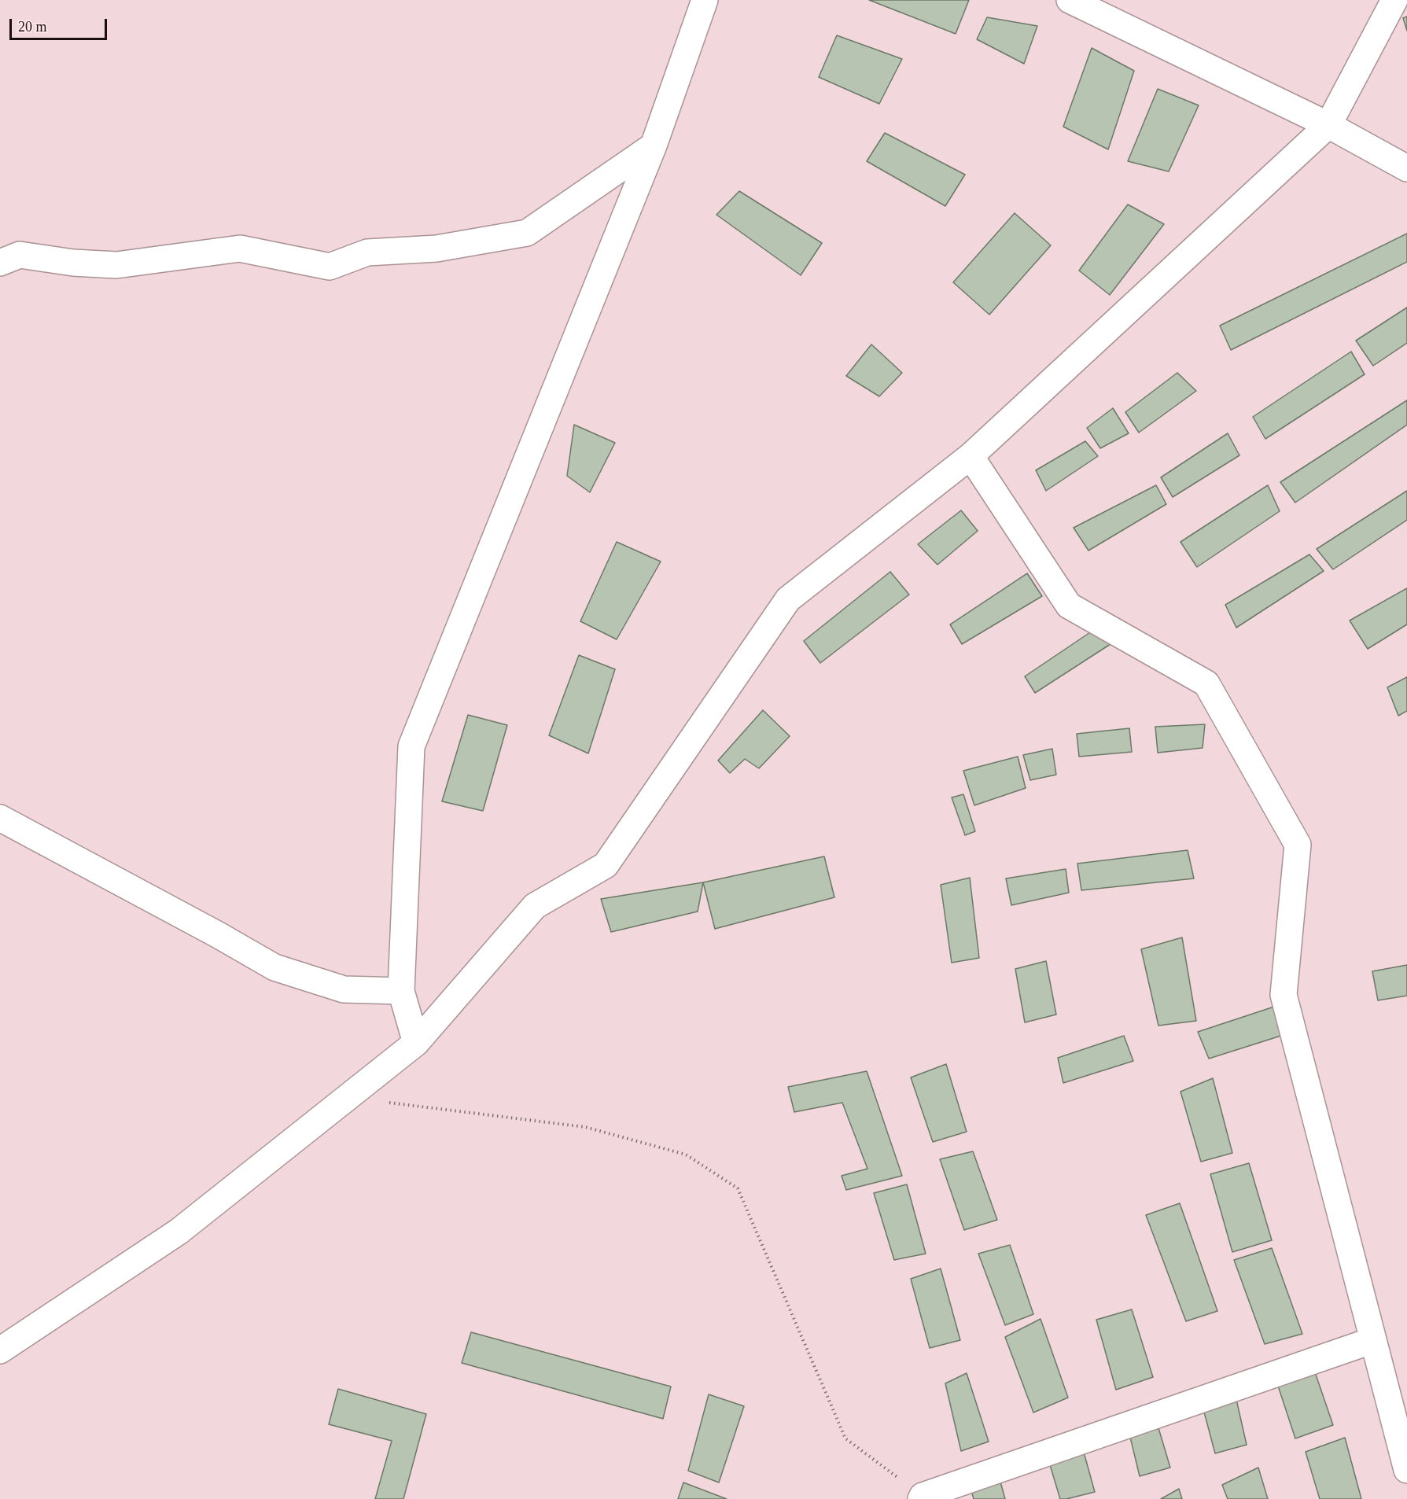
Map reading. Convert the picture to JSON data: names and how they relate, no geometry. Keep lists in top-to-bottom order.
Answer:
{
  "scale_bar": "20 m"
}
